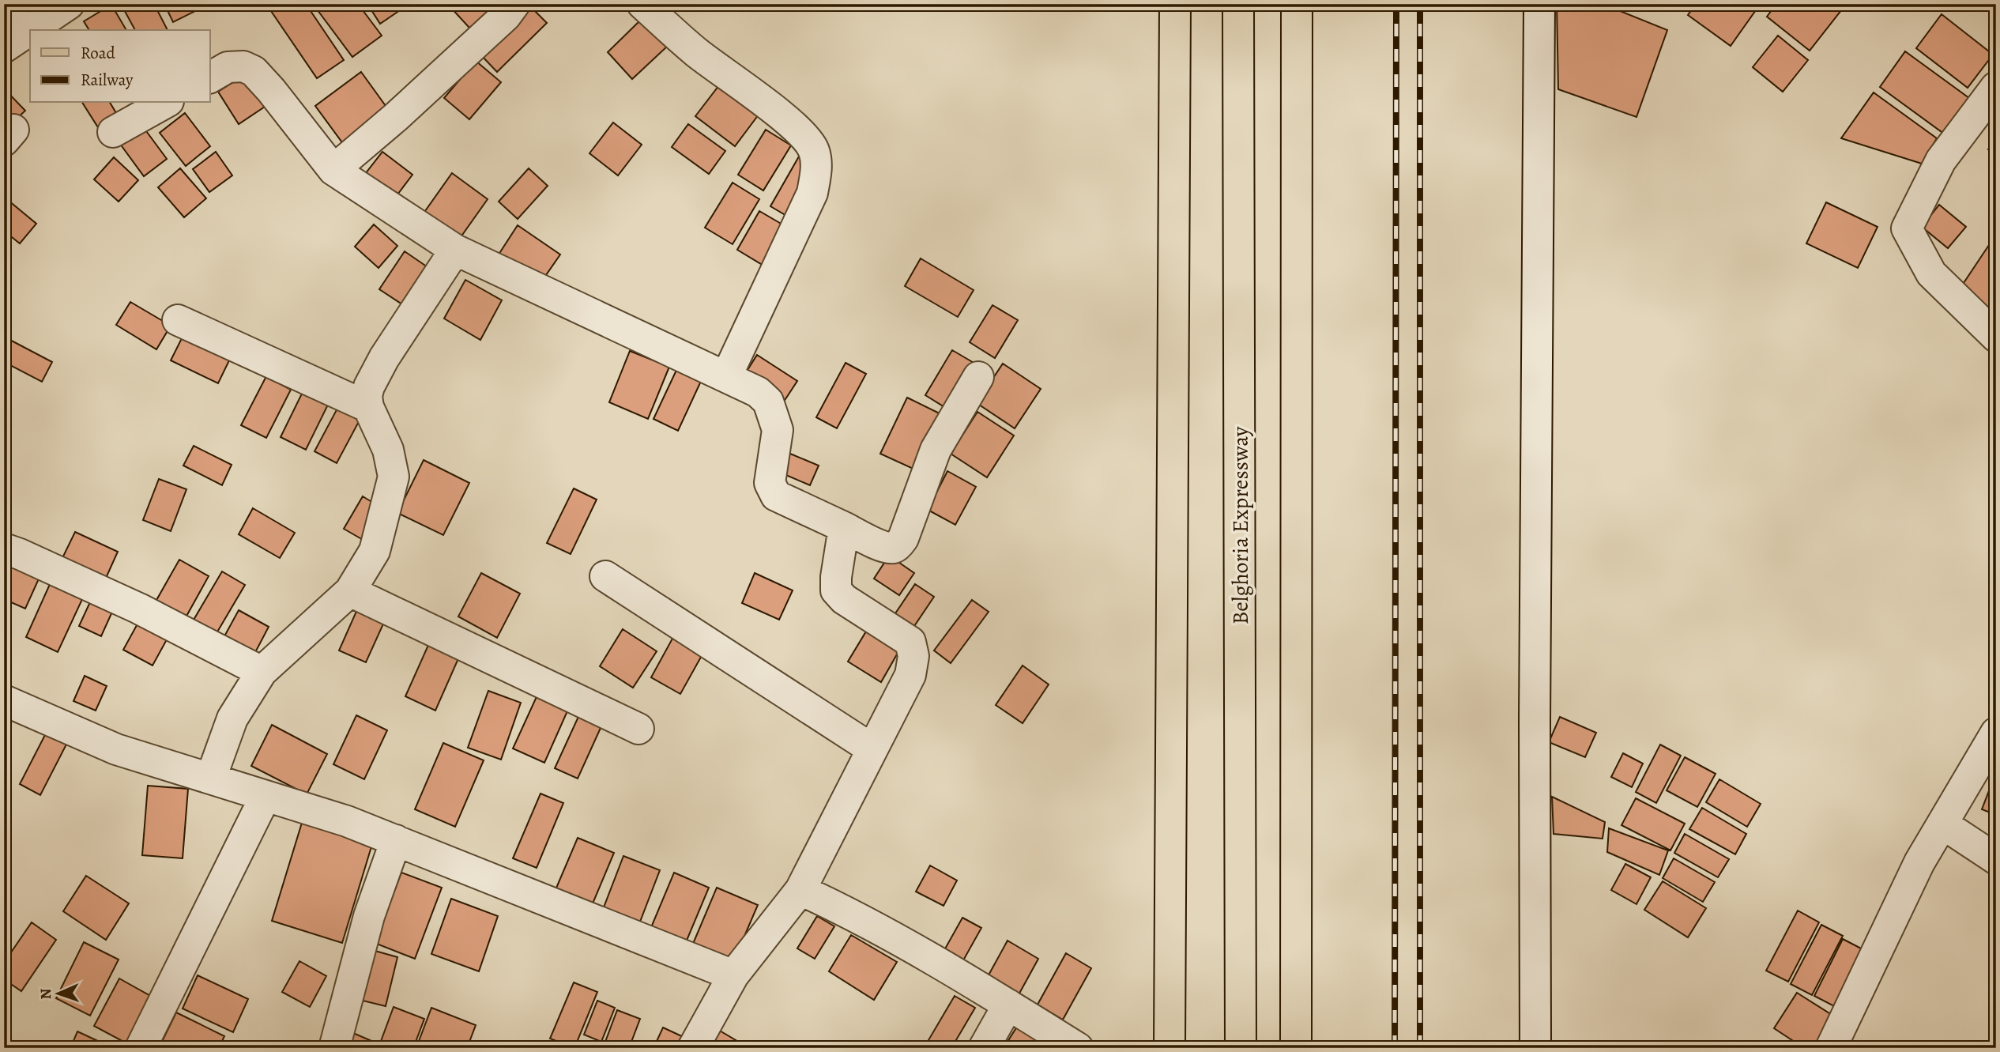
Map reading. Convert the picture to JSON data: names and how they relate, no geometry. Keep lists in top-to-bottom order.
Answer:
{
  "streets": {
    "main road": ["Belghoria Expressway"]
  },
  "legend": ["Road", "Railway"],
  "north": "left"
}
